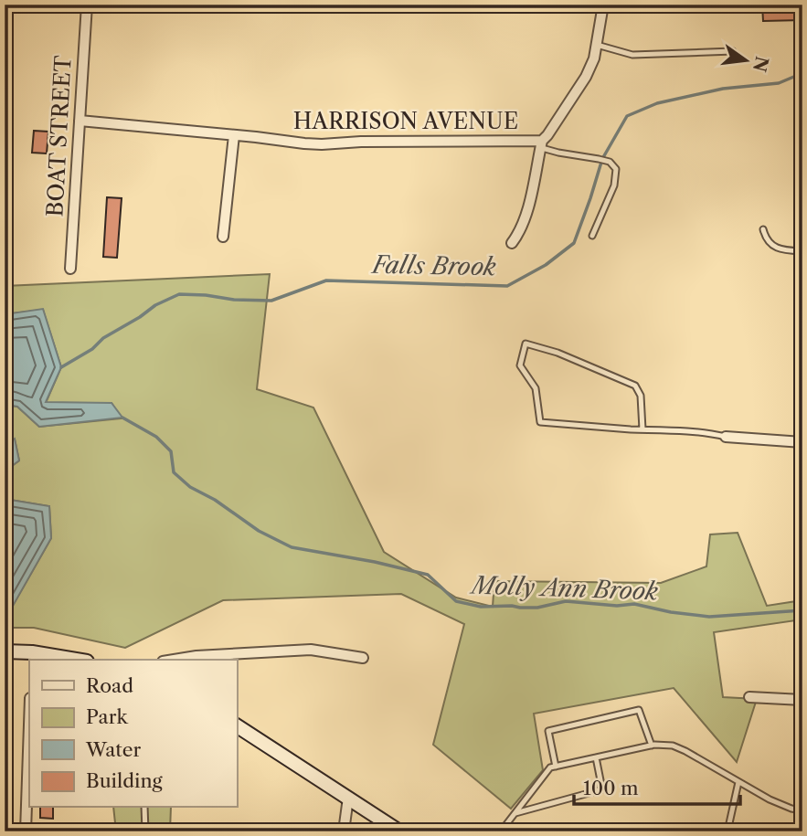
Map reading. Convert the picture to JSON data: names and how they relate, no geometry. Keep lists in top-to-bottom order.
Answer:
{
  "streets": {
    "street": ["HARRISON AVENUE", "BOAT STREET"]
  },
  "crossings": [
    ["HARRISON AVENUE", "BOAT STREET"]
  ],
  "water": ["Falls Brook", "Molly Ann Brook"],
  "legend": [
    "Road",
    "Park",
    "Water",
    "Building"
  ],
  "scale_bar": "100 m",
  "north": "right"
}
